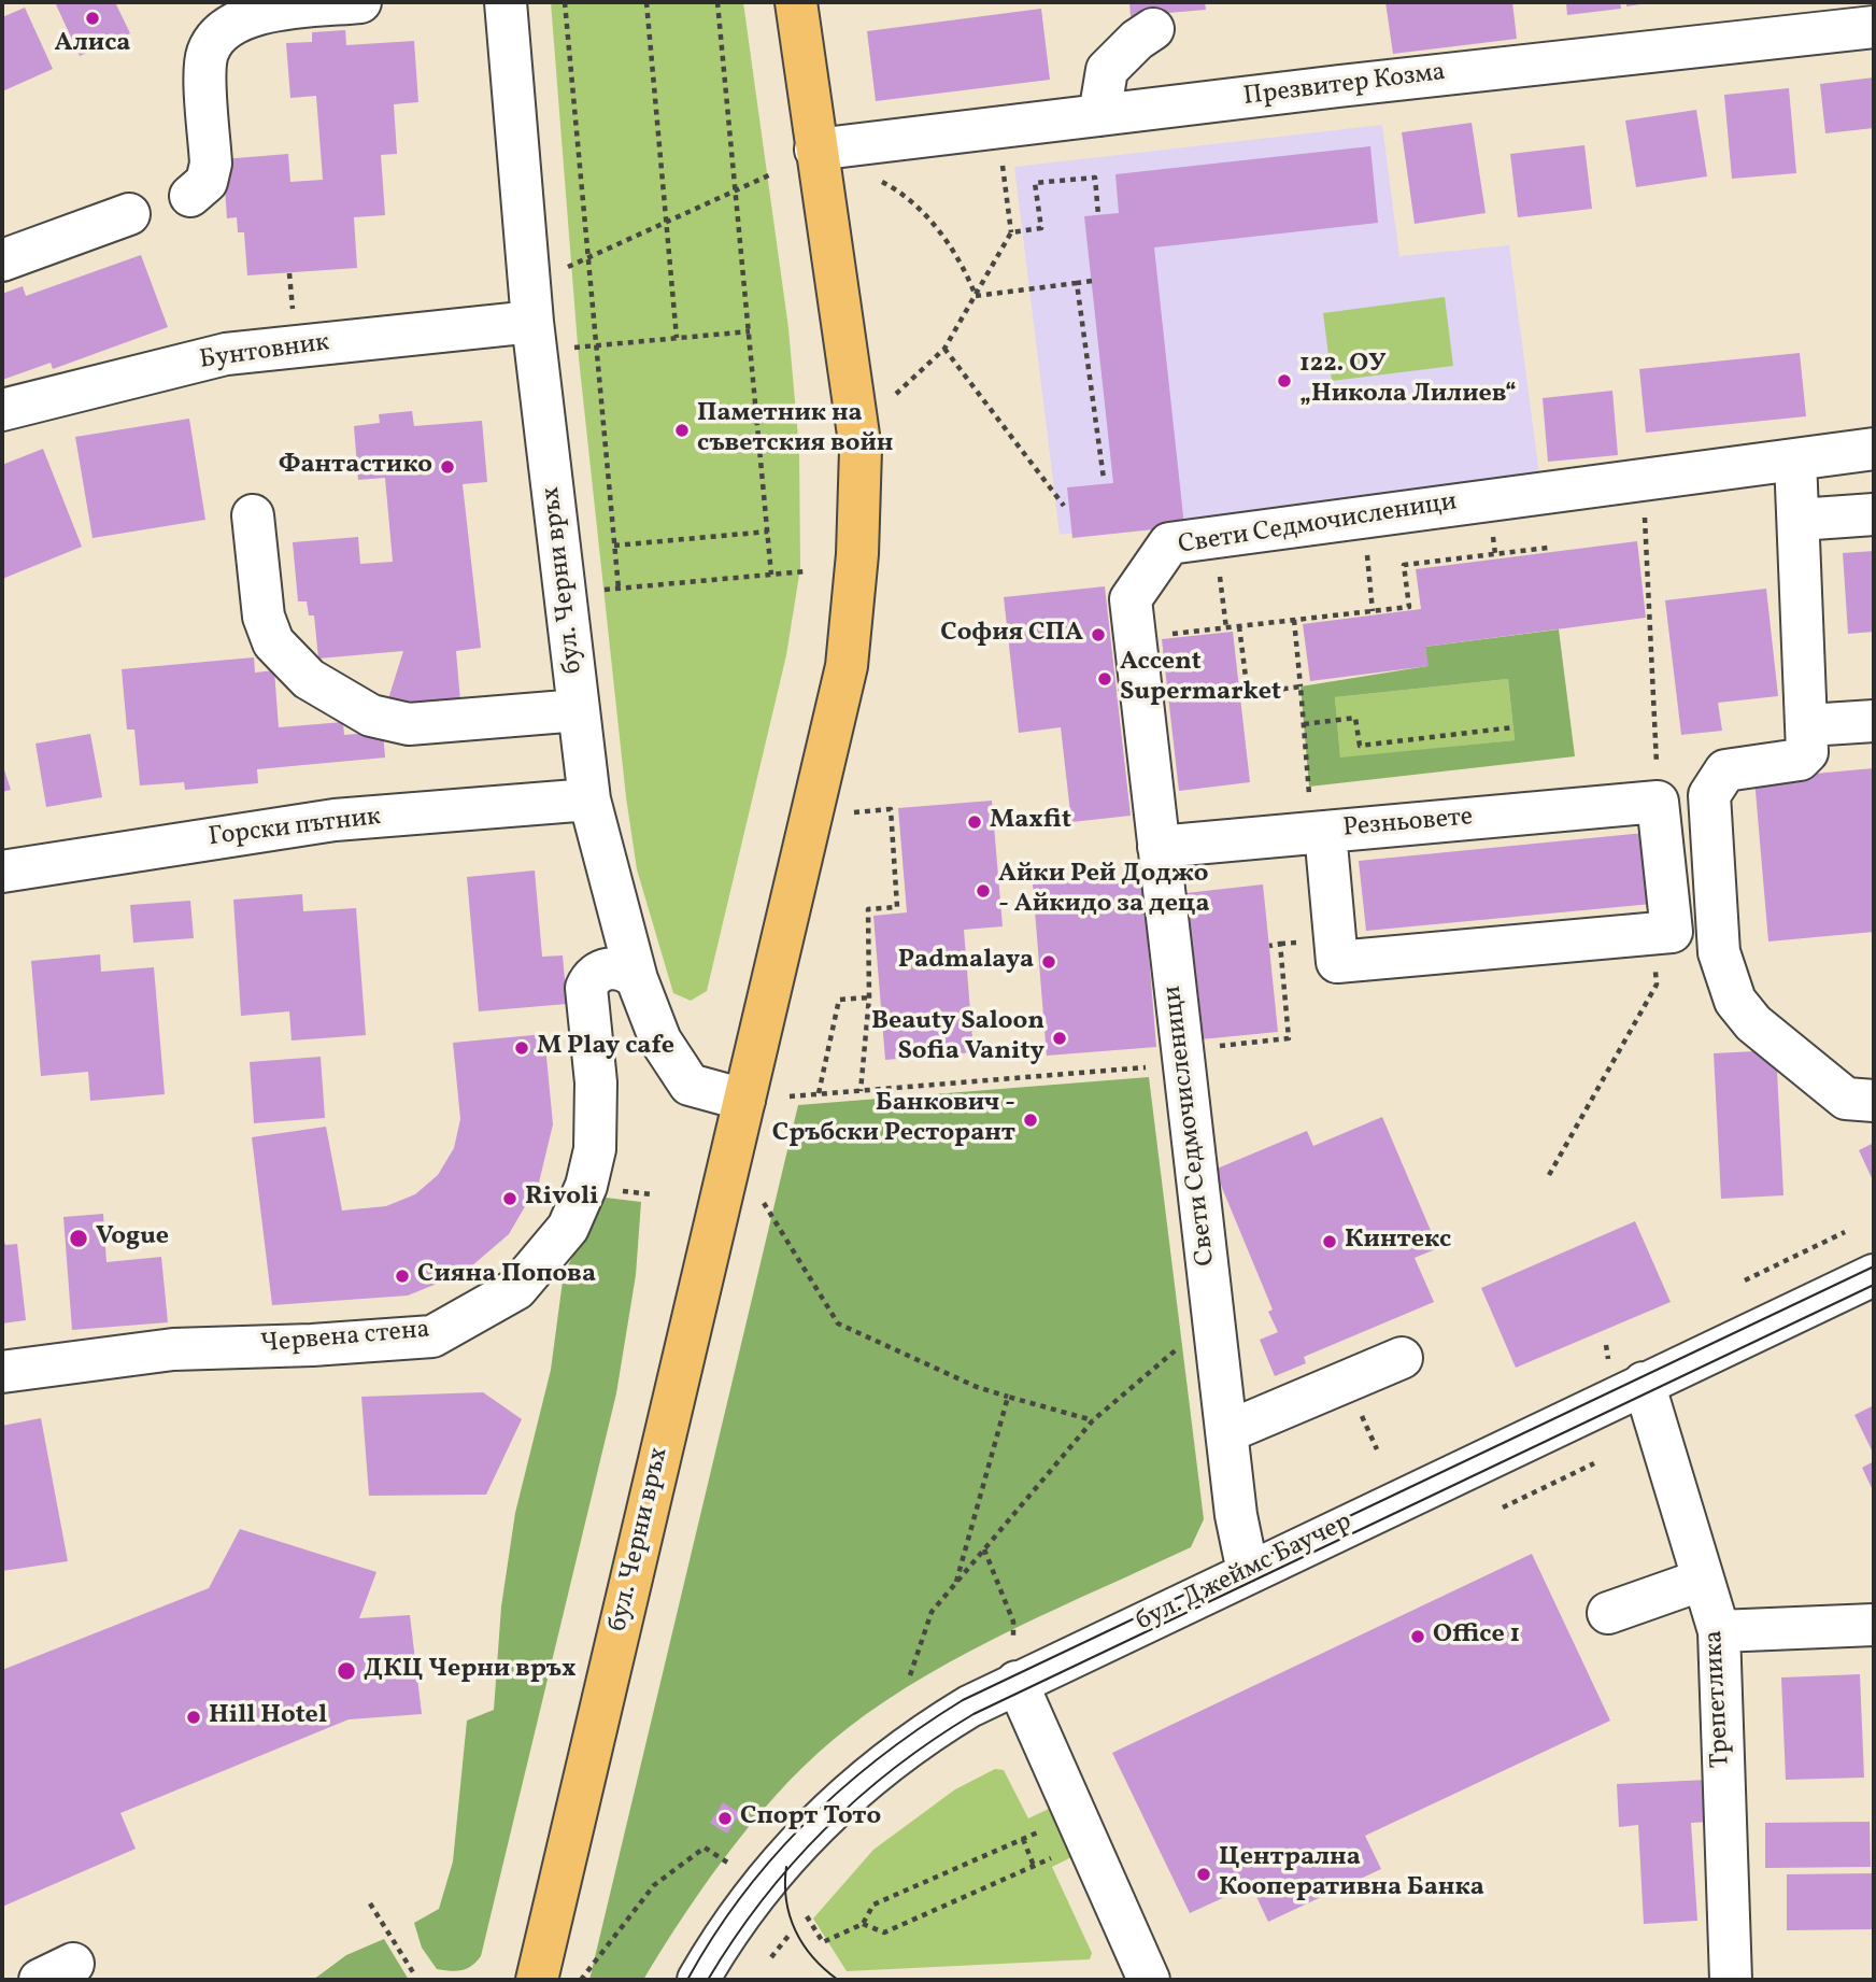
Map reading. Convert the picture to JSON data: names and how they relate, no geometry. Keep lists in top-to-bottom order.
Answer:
{
  "streets": {
    "main road": ["бул. Черни връх"],
    "street": [
      "Презвитер Козма",
      "Бунтовник",
      "Свети Седмочисленици",
      "Резньовете",
      "Горски пътник",
      "Червена стена",
      "бул. Джеймс Баучер",
      "Трепетлика"
    ]
  },
  "crossings": [
    ["Презвитер Козма", "бул. Черни връх"],
    ["Бунтовник", "бул. Черни връх"],
    ["Свети Седмочисленици", "Резньовете"],
    ["Свети Седмочисленици", "бул. Джеймс Баучер"],
    ["бул. Черни връх", "Горски пътник"],
    ["бул. Черни връх", "Червена стена"],
    ["бул. Джеймс Баучер", "Трепетлика"]
  ],
  "places": [
    "Алиса",
    "122. ОУ „Никола Лилиев“",
    "Паметник на съветския войн",
    "Фантастико",
    "София СПА",
    "Accent Supermarket",
    "Maxfit",
    "Айки Рей Доджо - Айкидо за деца",
    "Padmalaya",
    "Beauty Saloon Sofia Vanity",
    "M Play cafe",
    "Банкович - Сръбски Ресторант",
    "Rivoli",
    "Vogue",
    "Кинтекс",
    "Сияна Попова",
    "Office 1",
    "ДКЦ Черни връх",
    "Hill Hotel",
    "Спорт Тото",
    "Централна Кооперативна Банка"
  ]
}
